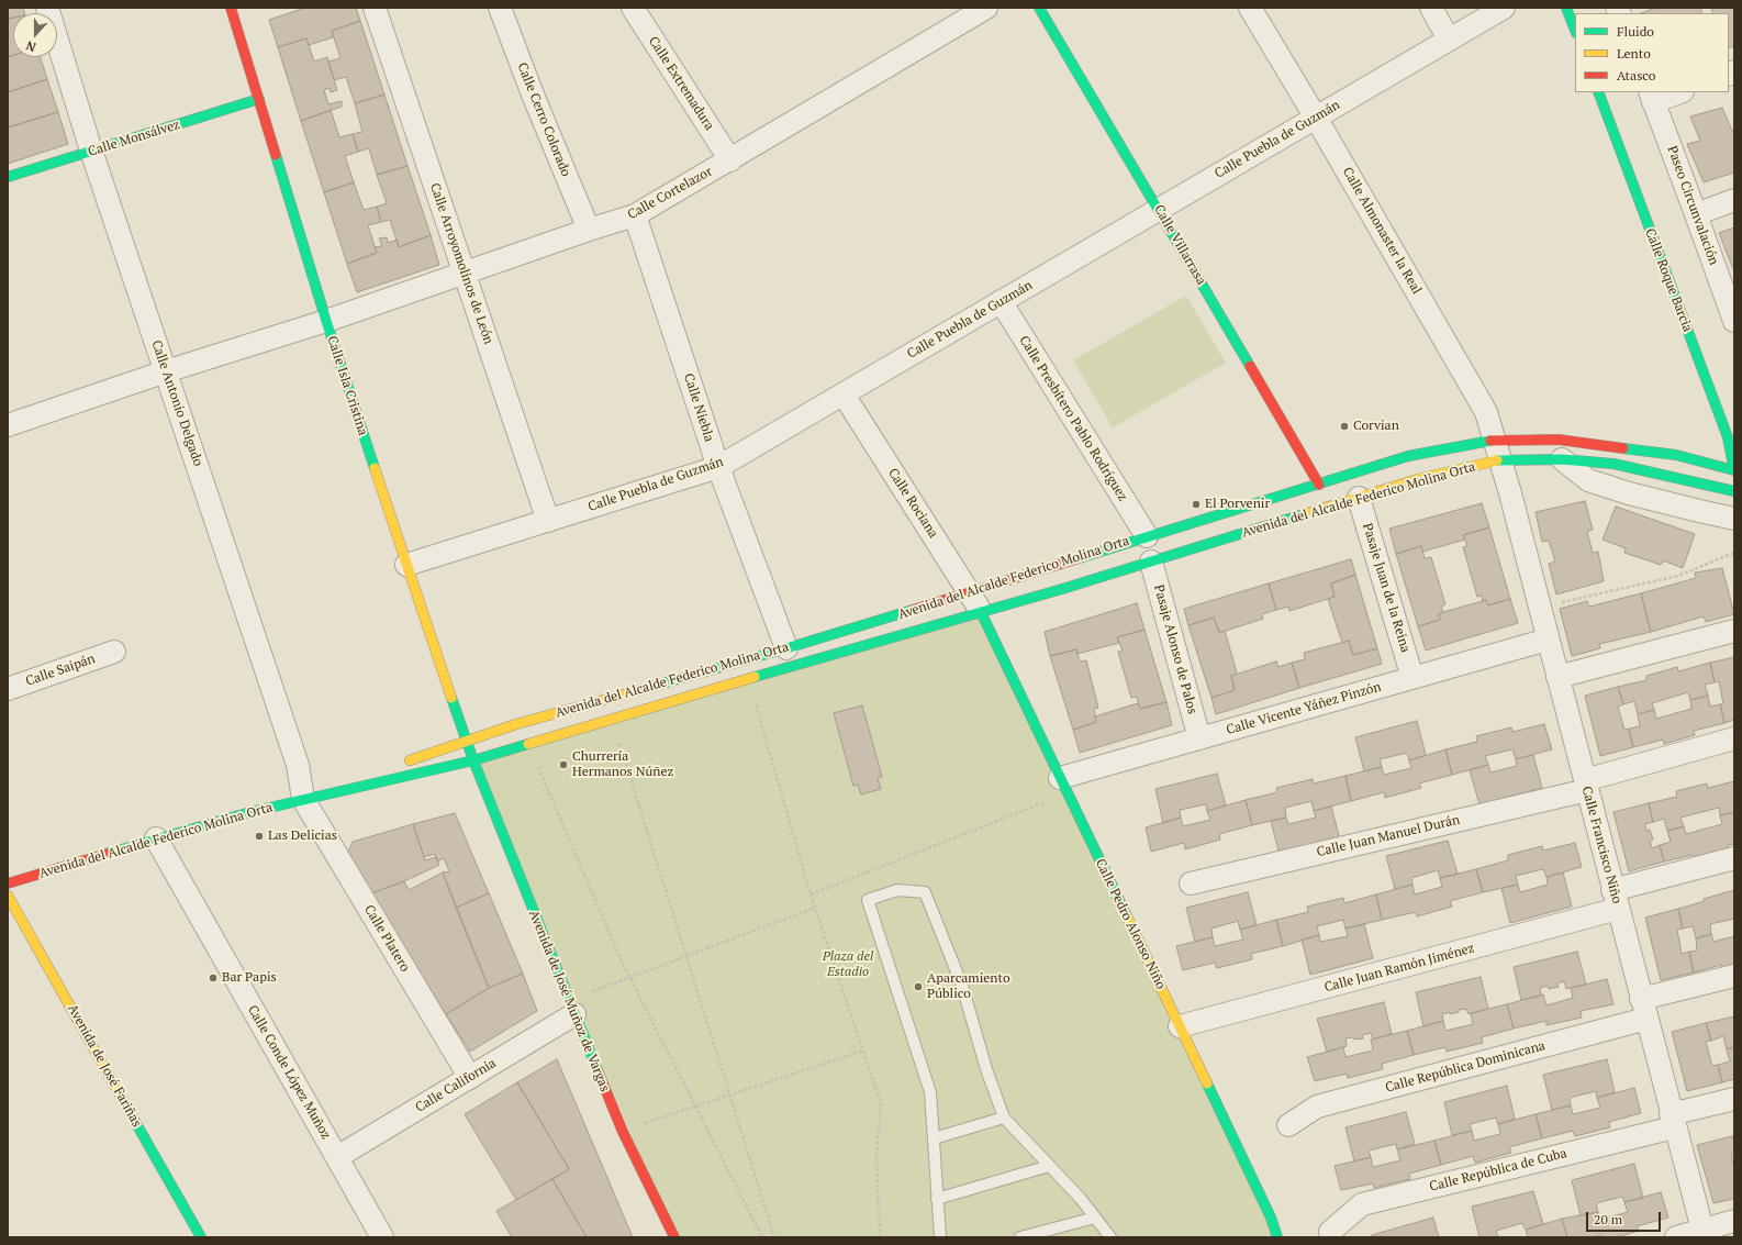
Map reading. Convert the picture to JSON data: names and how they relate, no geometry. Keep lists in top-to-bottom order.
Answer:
{
  "streets": {
    "street": [
      "Calle Extremadura",
      "Calle Cerro Colorado",
      "Calle Monsálvez",
      "Calle Puebla de Guzmán",
      "Calle Cortelazor",
      "Paseo Circunvalación",
      "Calle Almonaster la Real",
      "Calle Villarrasa",
      "Calle Arroyomolinos de León",
      "Calle Roque Barcia",
      "Calle Isla Cristina",
      "Calle Antonio Delgado",
      "Calle Niebla",
      "Calle Presbítero Pablo Rodríguez",
      "Avenida del Alcalde Federico Molina Orta",
      "Calle Rociana",
      "Pasaje Juan de la Reina",
      "Pasaje Alonso de Palos",
      "Calle Saipán",
      "Calle Vicente Yáñez Pinzón",
      "Calle Juan Manuel Durán",
      "Calle Francisco Niño",
      "Calle Pedro Alonso Niño",
      "Calle Platero",
      "Calle Juan Ramón Jiménez",
      "Avenida de José Muñoz de Vargas",
      "Avenida de José Fariñas",
      "Calle República Dominicana",
      "Calle Conde López Muñoz",
      "Calle California",
      "Calle República de Cuba"
    ]
  },
  "crossings": [
    ["Calle Extremadura", "Calle Cortelazor"],
    ["Calle Cerro Colorado", "Calle Cortelazor"],
    ["Calle Monsálvez", "Calle Isla Cristina"],
    ["Calle Monsálvez", "Calle Antonio Delgado"],
    ["Calle Puebla de Guzmán", "Calle Almonaster la Real"],
    ["Calle Puebla de Guzmán", "Calle Villarrasa"],
    ["Calle Puebla de Guzmán", "Calle Arroyomolinos de León"],
    ["Calle Puebla de Guzmán", "Calle Isla Cristina"],
    ["Calle Puebla de Guzmán", "Calle Niebla"],
    ["Calle Puebla de Guzmán", "Calle Presbítero Pablo Rodríguez"],
    ["Calle Puebla de Guzmán", "Calle Rociana"],
    ["Calle Cortelazor", "Calle Arroyomolinos de León"],
    ["Calle Cortelazor", "Calle Isla Cristina"],
    ["Calle Cortelazor", "Calle Antonio Delgado"],
    ["Calle Cortelazor", "Calle Niebla"],
    ["Calle Almonaster la Real", "Avenida del Alcalde Federico Molina Orta"],
    ["Calle Almonaster la Real", "Calle Francisco Niño"],
    ["Calle Villarrasa", "Avenida del Alcalde Federico Molina Orta"],
    ["Calle Roque Barcia", "Avenida del Alcalde Federico Molina Orta"],
    ["Calle Isla Cristina", "Avenida del Alcalde Federico Molina Orta"],
    ["Calle Isla Cristina", "Avenida de José Muñoz de Vargas"],
    ["Calle Antonio Delgado", "Avenida del Alcalde Federico Molina Orta"],
    ["Calle Antonio Delgado", "Calle Platero"],
    ["Calle Niebla", "Avenida del Alcalde Federico Molina Orta"],
    ["Calle Presbítero Pablo Rodríguez", "Avenida del Alcalde Federico Molina Orta"],
    ["Avenida del Alcalde Federico Molina Orta", "Calle Rociana"],
    ["Avenida del Alcalde Federico Molina Orta", "Pasaje Juan de la Reina"],
    ["Avenida del Alcalde Federico Molina Orta", "Pasaje Alonso de Palos"],
    ["Avenida del Alcalde Federico Molina Orta", "Calle Francisco Niño"],
    ["Avenida del Alcalde Federico Molina Orta", "Calle Pedro Alonso Niño"],
    ["Avenida del Alcalde Federico Molina Orta", "Calle Platero"],
    ["Avenida del Alcalde Federico Molina Orta", "Avenida de José Muñoz de Vargas"],
    ["Avenida del Alcalde Federico Molina Orta", "Calle Conde López Muñoz"],
    ["Calle Rociana", "Calle Pedro Alonso Niño"],
    ["Pasaje Juan de la Reina", "Calle Vicente Yáñez Pinzón"],
    ["Pasaje Alonso de Palos", "Calle Vicente Yáñez Pinzón"],
    ["Calle Vicente Yáñez Pinzón", "Calle Francisco Niño"],
    ["Calle Vicente Yáñez Pinzón", "Calle Pedro Alonso Niño"],
    ["Calle Juan Manuel Durán", "Calle Francisco Niño"],
    ["Calle Francisco Niño", "Calle Juan Ramón Jiménez"],
    ["Calle Francisco Niño", "Calle República Dominicana"],
    ["Calle Francisco Niño", "Calle República de Cuba"],
    ["Calle Pedro Alonso Niño", "Calle Juan Ramón Jiménez"],
    ["Calle Platero", "Calle California"],
    ["Avenida de José Muñoz de Vargas", "Calle California"],
    ["Calle Conde López Muñoz", "Calle California"]
  ],
  "parks": ["Plaza del Estadio"],
  "places": [
    "Corvian",
    "El Porvenir",
    "Churrería Hermanos Núñez",
    "Las Delicias",
    "Bar Papis",
    "Aparcamiento Público"
  ],
  "legend": ["Fluido", "Lento", "Atasco"],
  "scale_bar": "20 m",
  "north": "bottom"
}
